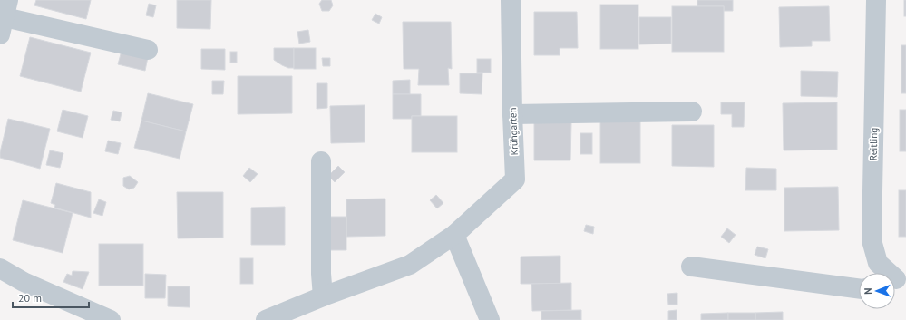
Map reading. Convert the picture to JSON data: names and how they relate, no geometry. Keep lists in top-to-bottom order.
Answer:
{
  "streets": {
    "street": ["Krühgarten", "Reitling"]
  },
  "scale_bar": "20 m",
  "north": "left"
}
